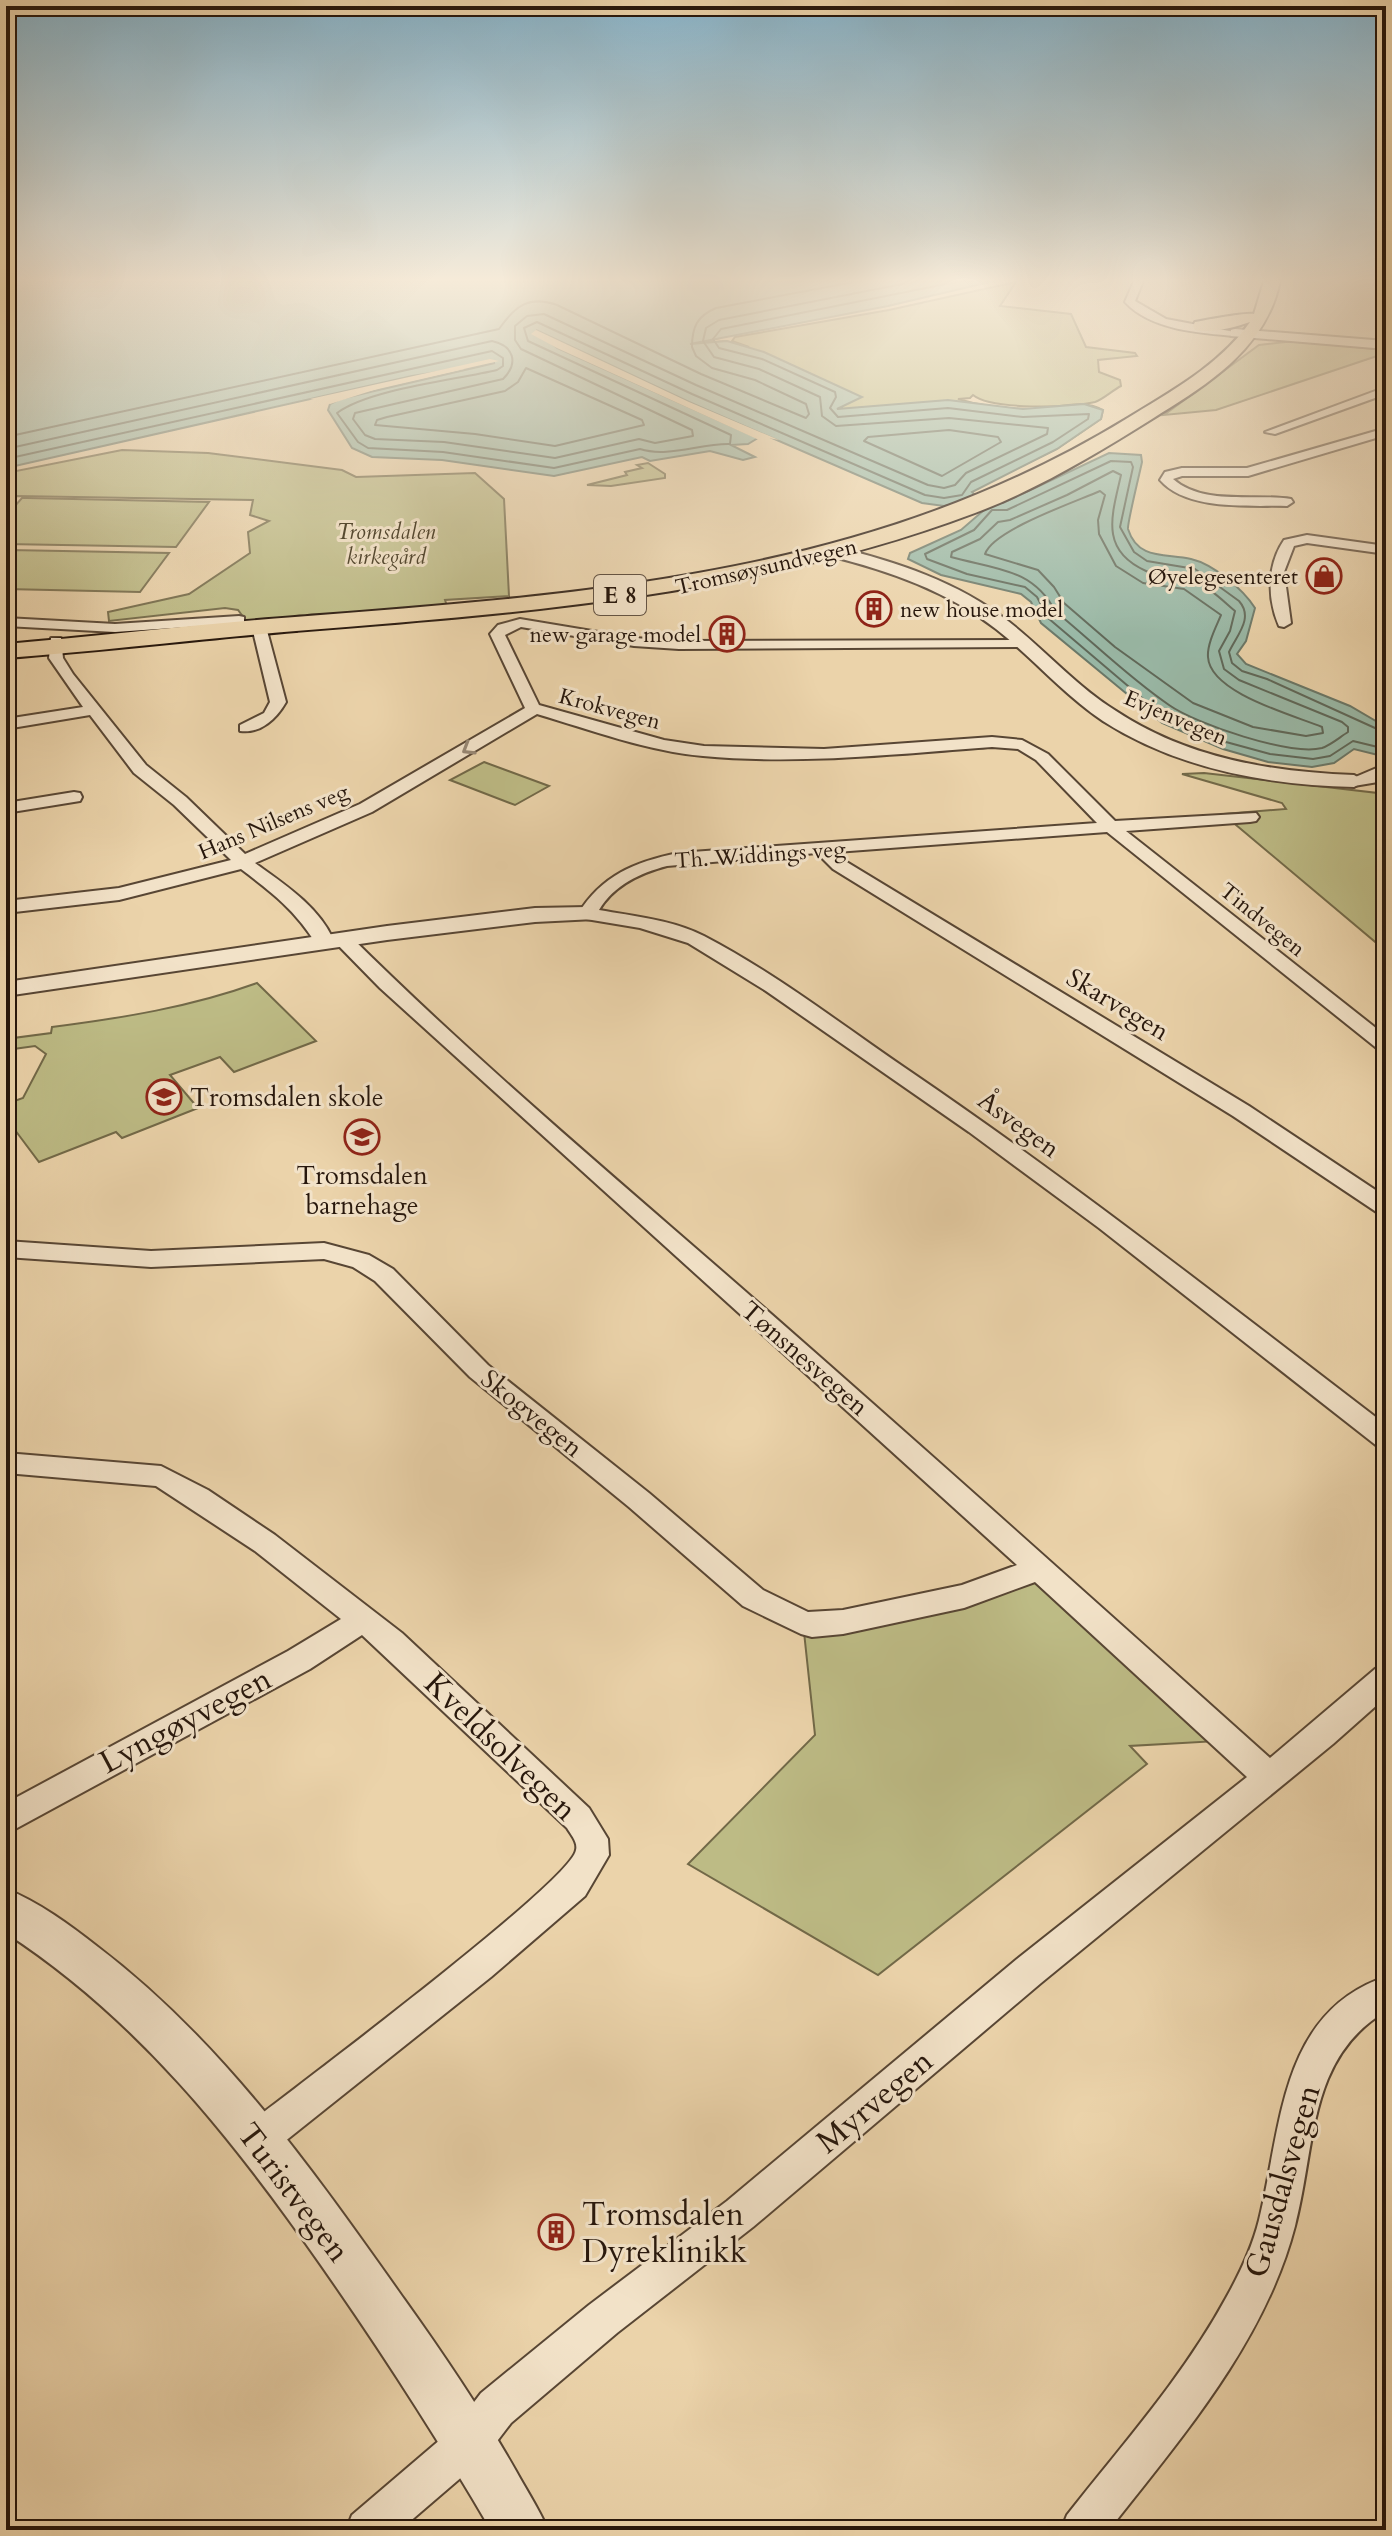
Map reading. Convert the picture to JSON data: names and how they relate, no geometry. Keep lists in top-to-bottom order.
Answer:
{
  "streets": {
    "highway": ["Tromsøysundvegen", "E 8"],
    "street": [
      "Krokvegen",
      "Evjenvegen",
      "Hans Nilsens veg",
      "Th. Widdings veg",
      "Tindvegen",
      "Skarvegen",
      "Åsvegen",
      "Tønsnesvegen",
      "Skogvegen",
      "Lyngøyvegen",
      "Kveldsolvegen",
      "Myrvegen",
      "Gausdalsvegen",
      "Turistvegen"
    ]
  },
  "crossings": [
    ["Tromsøysundvegen", "Evjenvegen"],
    ["Tromsøysundvegen", "Tønsnesvegen"],
    ["Krokvegen", "Evjenvegen"],
    ["Krokvegen", "Hans Nilsens veg"],
    ["Krokvegen", "Th. Widdings veg"],
    ["Krokvegen", "Tindvegen"],
    ["Hans Nilsens veg", "Tønsnesvegen"],
    ["Th. Widdings veg", "Tindvegen"],
    ["Th. Widdings veg", "Skarvegen"],
    ["Th. Widdings veg", "Åsvegen"],
    ["Tønsnesvegen", "Skogvegen"],
    ["Tønsnesvegen", "Myrvegen"],
    ["Lyngøyvegen", "Kveldsolvegen"],
    ["Kveldsolvegen", "Turistvegen"],
    ["Myrvegen", "Turistvegen"]
  ],
  "parks": ["Tromsdalen kirkegård"],
  "places": {
    "shop": ["Øyelegesenteret"],
    "building": ["new house model", "new garage model", "Tromsdalen Dyreklinikk"],
    "school or university": ["Tromsdalen skole", "Tromsdalen barnehage"]
  }
}
